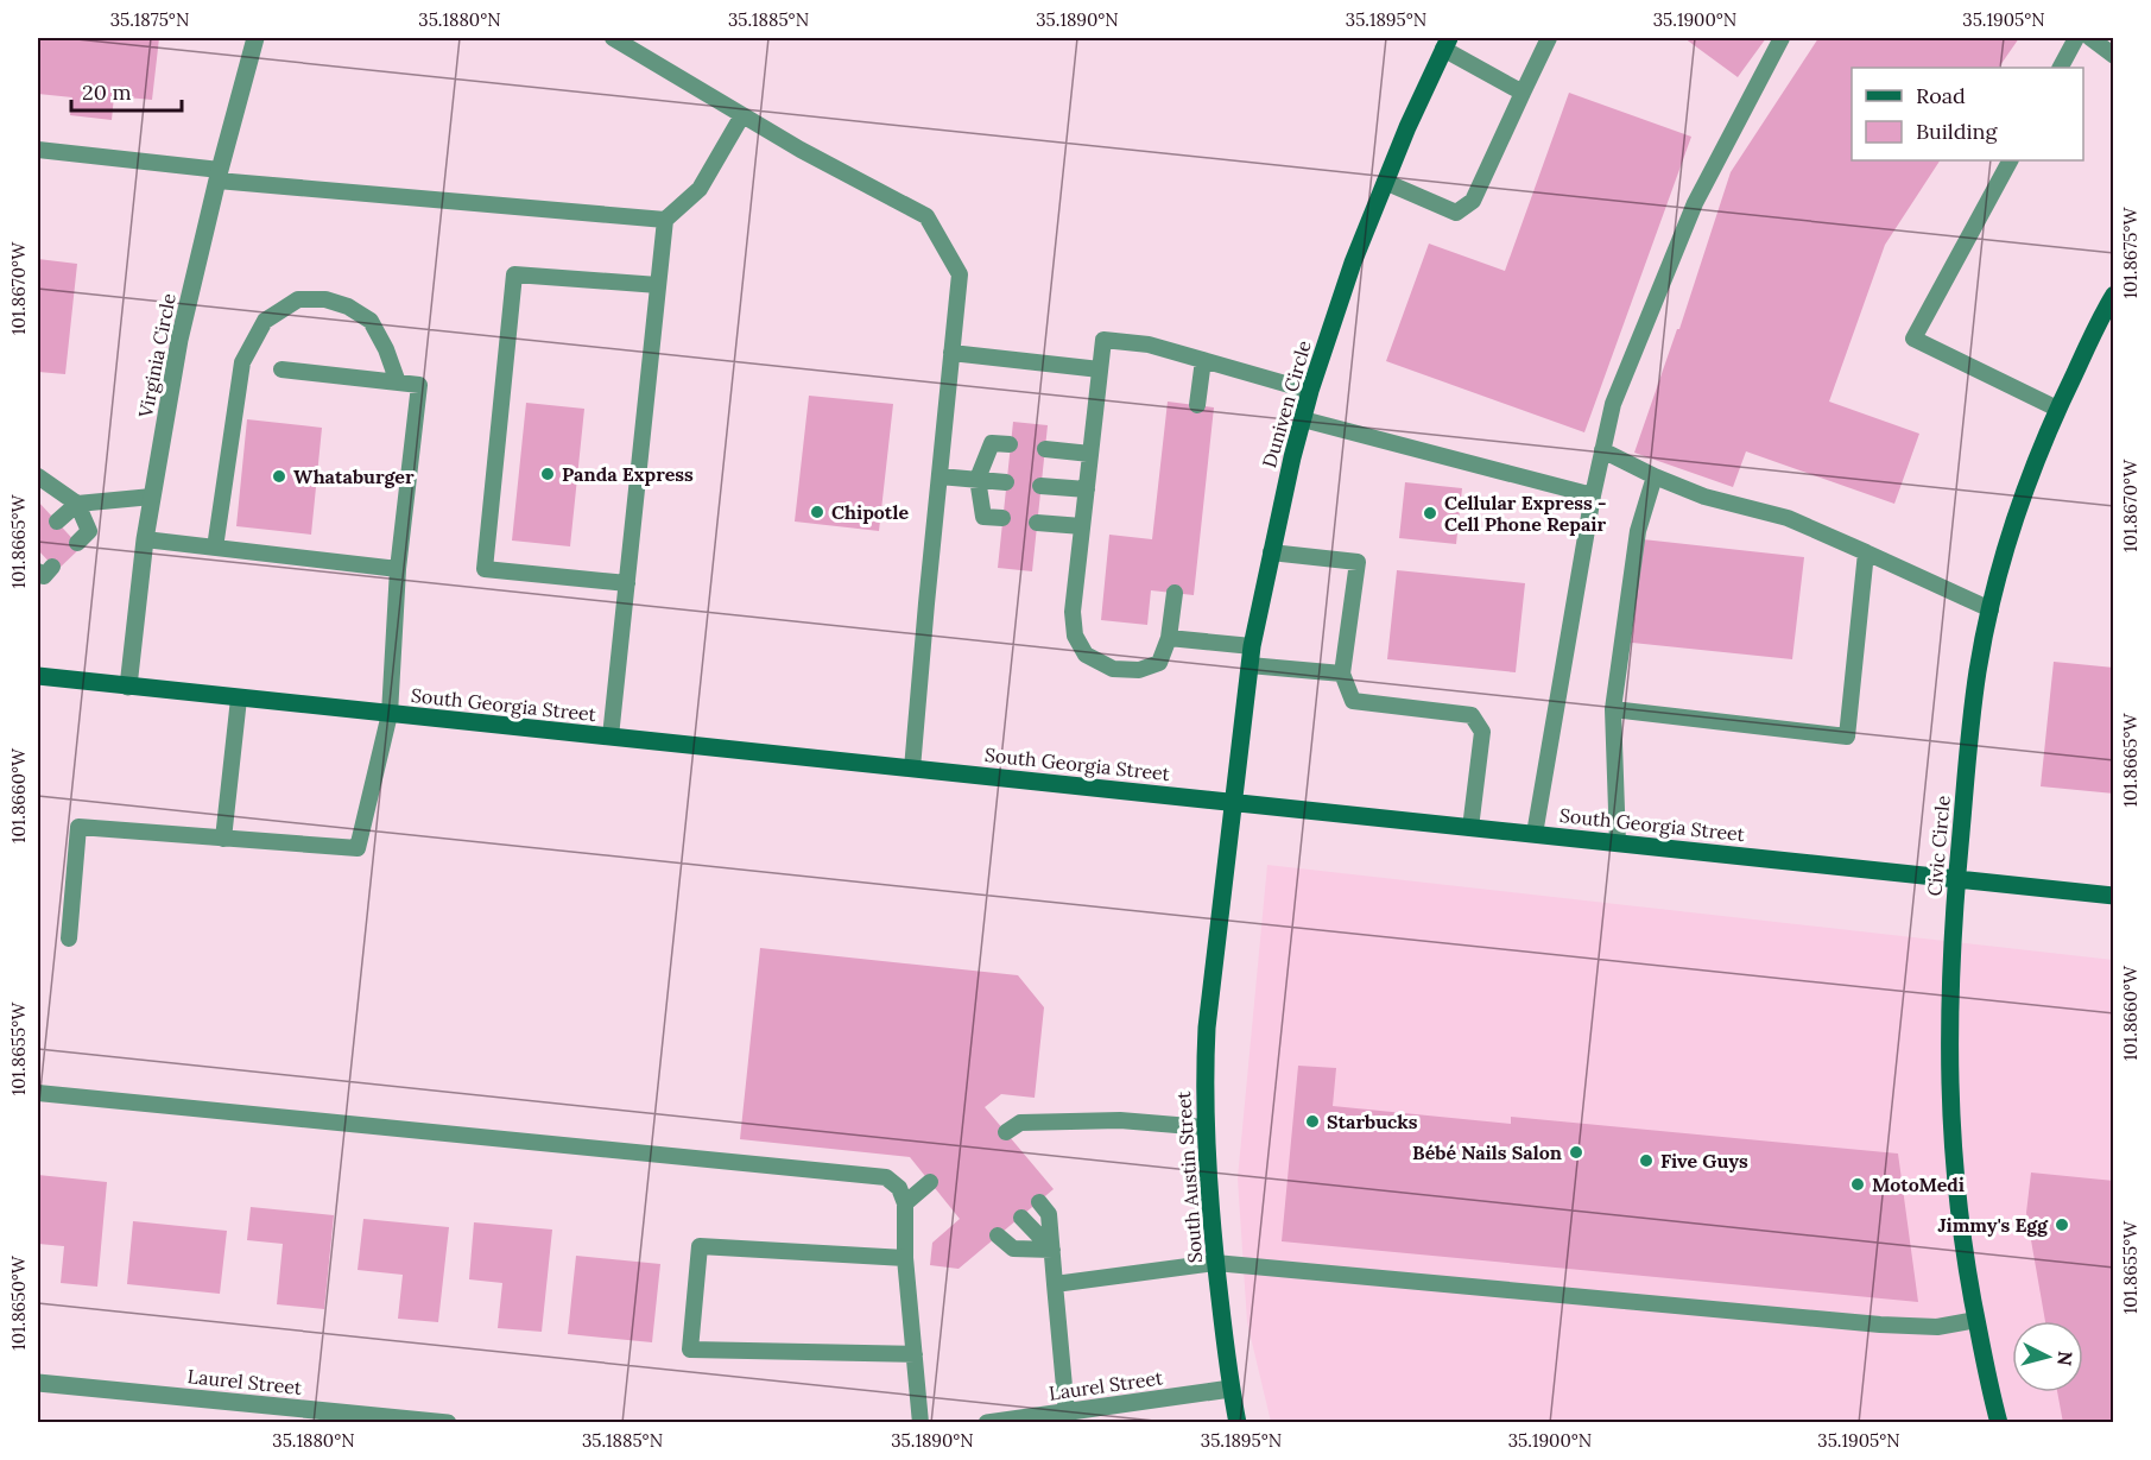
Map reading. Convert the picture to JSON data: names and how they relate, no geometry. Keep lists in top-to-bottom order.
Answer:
{
  "streets": {
    "street": [
      "Virginia Circle",
      "Duniven Circle",
      "South Georgia Street",
      "Civic Circle",
      "South Austin Street",
      "Laurel Street"
    ]
  },
  "crossings": [
    ["Virginia Circle", "South Georgia Street"],
    ["Duniven Circle", "South Georgia Street"],
    ["Duniven Circle", "South Austin Street"],
    ["South Georgia Street", "Civic Circle"],
    ["South Georgia Street", "South Austin Street"],
    ["South Austin Street", "Laurel Street"]
  ],
  "places": [
    "Panda Express",
    "Whataburger",
    "Chipotle",
    "Cellular Express - Cell Phone Repair",
    "Starbucks",
    "Bébé Nails Salon",
    "Five Guys",
    "MotoMedi",
    "Jimmy's Egg"
  ],
  "legend": ["Road", "Building"],
  "scale_bar": "20 m",
  "north": "right",
  "coordinates": [
    "35.1875°N",
    "35.1880°N",
    "35.1885°N",
    "35.1890°N",
    "35.1895°N",
    "35.1900°N",
    "35.1905°N",
    "101.8675°W",
    "101.8670°W",
    "101.8665°W",
    "101.8660°W",
    "101.8655°W",
    "101.8650°W"
  ]
}
